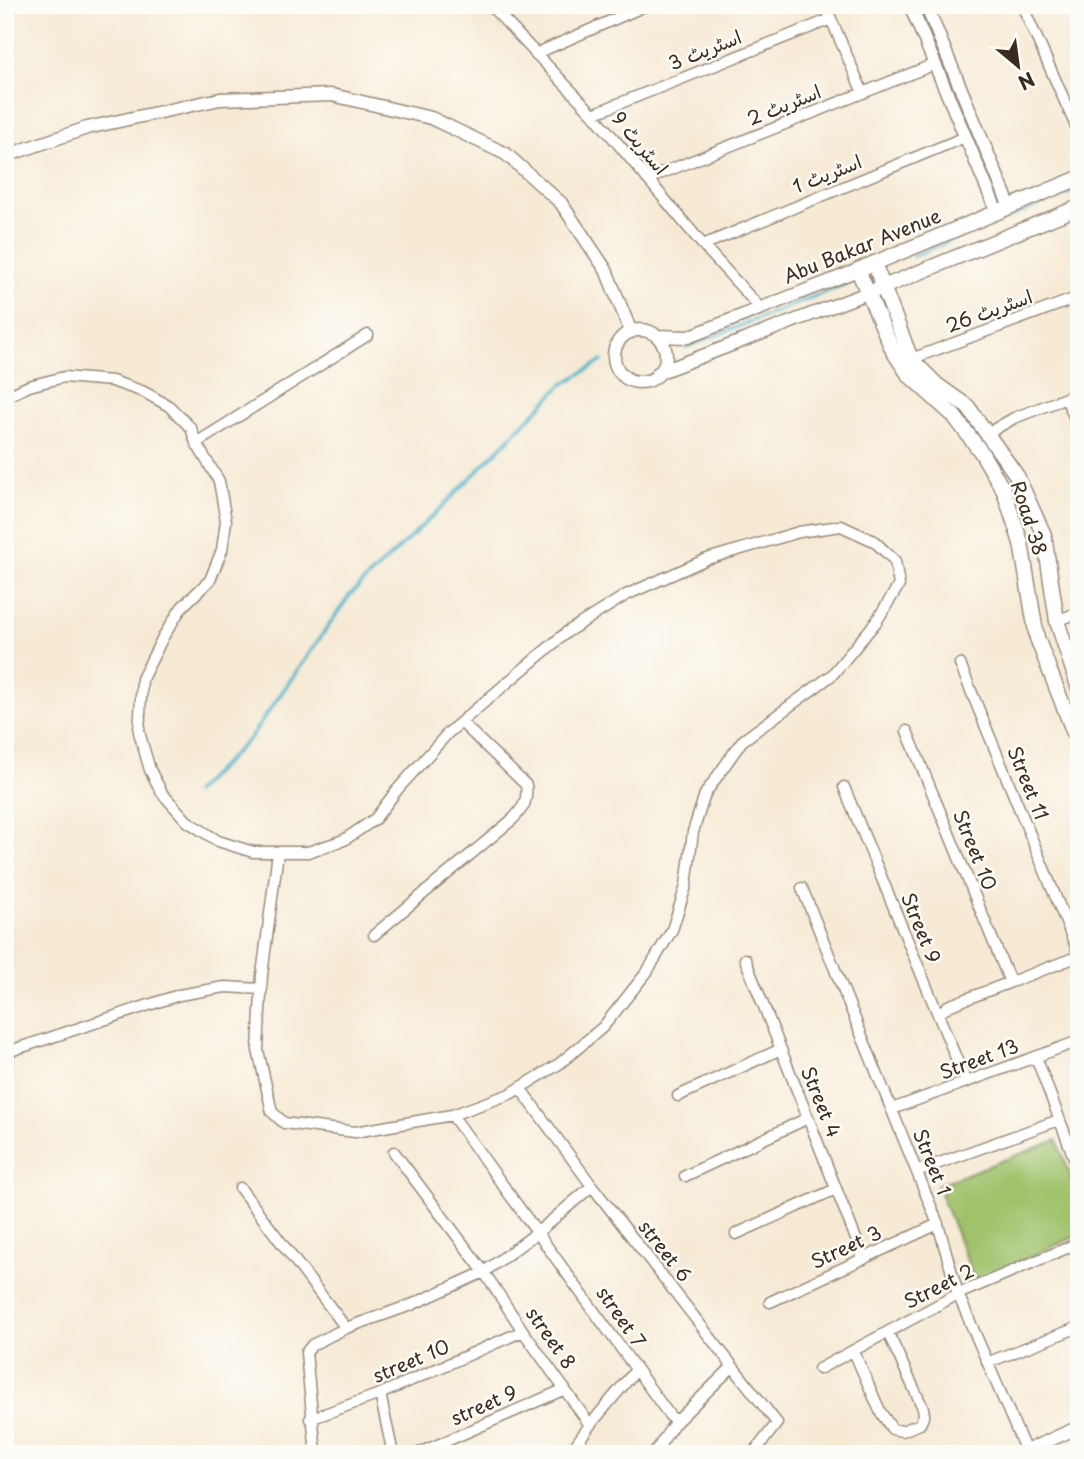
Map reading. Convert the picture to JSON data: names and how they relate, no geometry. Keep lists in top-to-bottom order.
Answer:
{
  "streets": {
    "main road": ["Abu Bakar Avenue", "Road 38"],
    "street": [
      "اسٹریٹ 3",
      "اسٹریٹ 2",
      "اسٹریٹ 9",
      "اسٹریٹ 1",
      "اسٹریٹ 26",
      "Street 11",
      "Street 10",
      "Street 9",
      "Street 13",
      "Street 4",
      "Street 1",
      "Street 3",
      "street 6",
      "Street 2",
      "street 7",
      "street 8",
      "street 10",
      "street 9"
    ]
  },
  "crossings": [
    ["اسٹریٹ 3", "اسٹریٹ 9"],
    ["اسٹریٹ 2", "اسٹریٹ 9"],
    ["اسٹریٹ 9", "اسٹریٹ 1"],
    ["اسٹریٹ 9", "Abu Bakar Avenue"],
    ["Abu Bakar Avenue", "Road 38"],
    ["اسٹریٹ 26", "Road 38"],
    ["Street 9", "Street 13"],
    ["Street 13", "Street 1"],
    ["Street 4", "Street 3"],
    ["Street 1", "Street 3"],
    ["Street 1", "Street 2"],
    ["street 8", "street 10"],
    ["street 8", "street 9"]
  ],
  "north": "bottom right"
}
